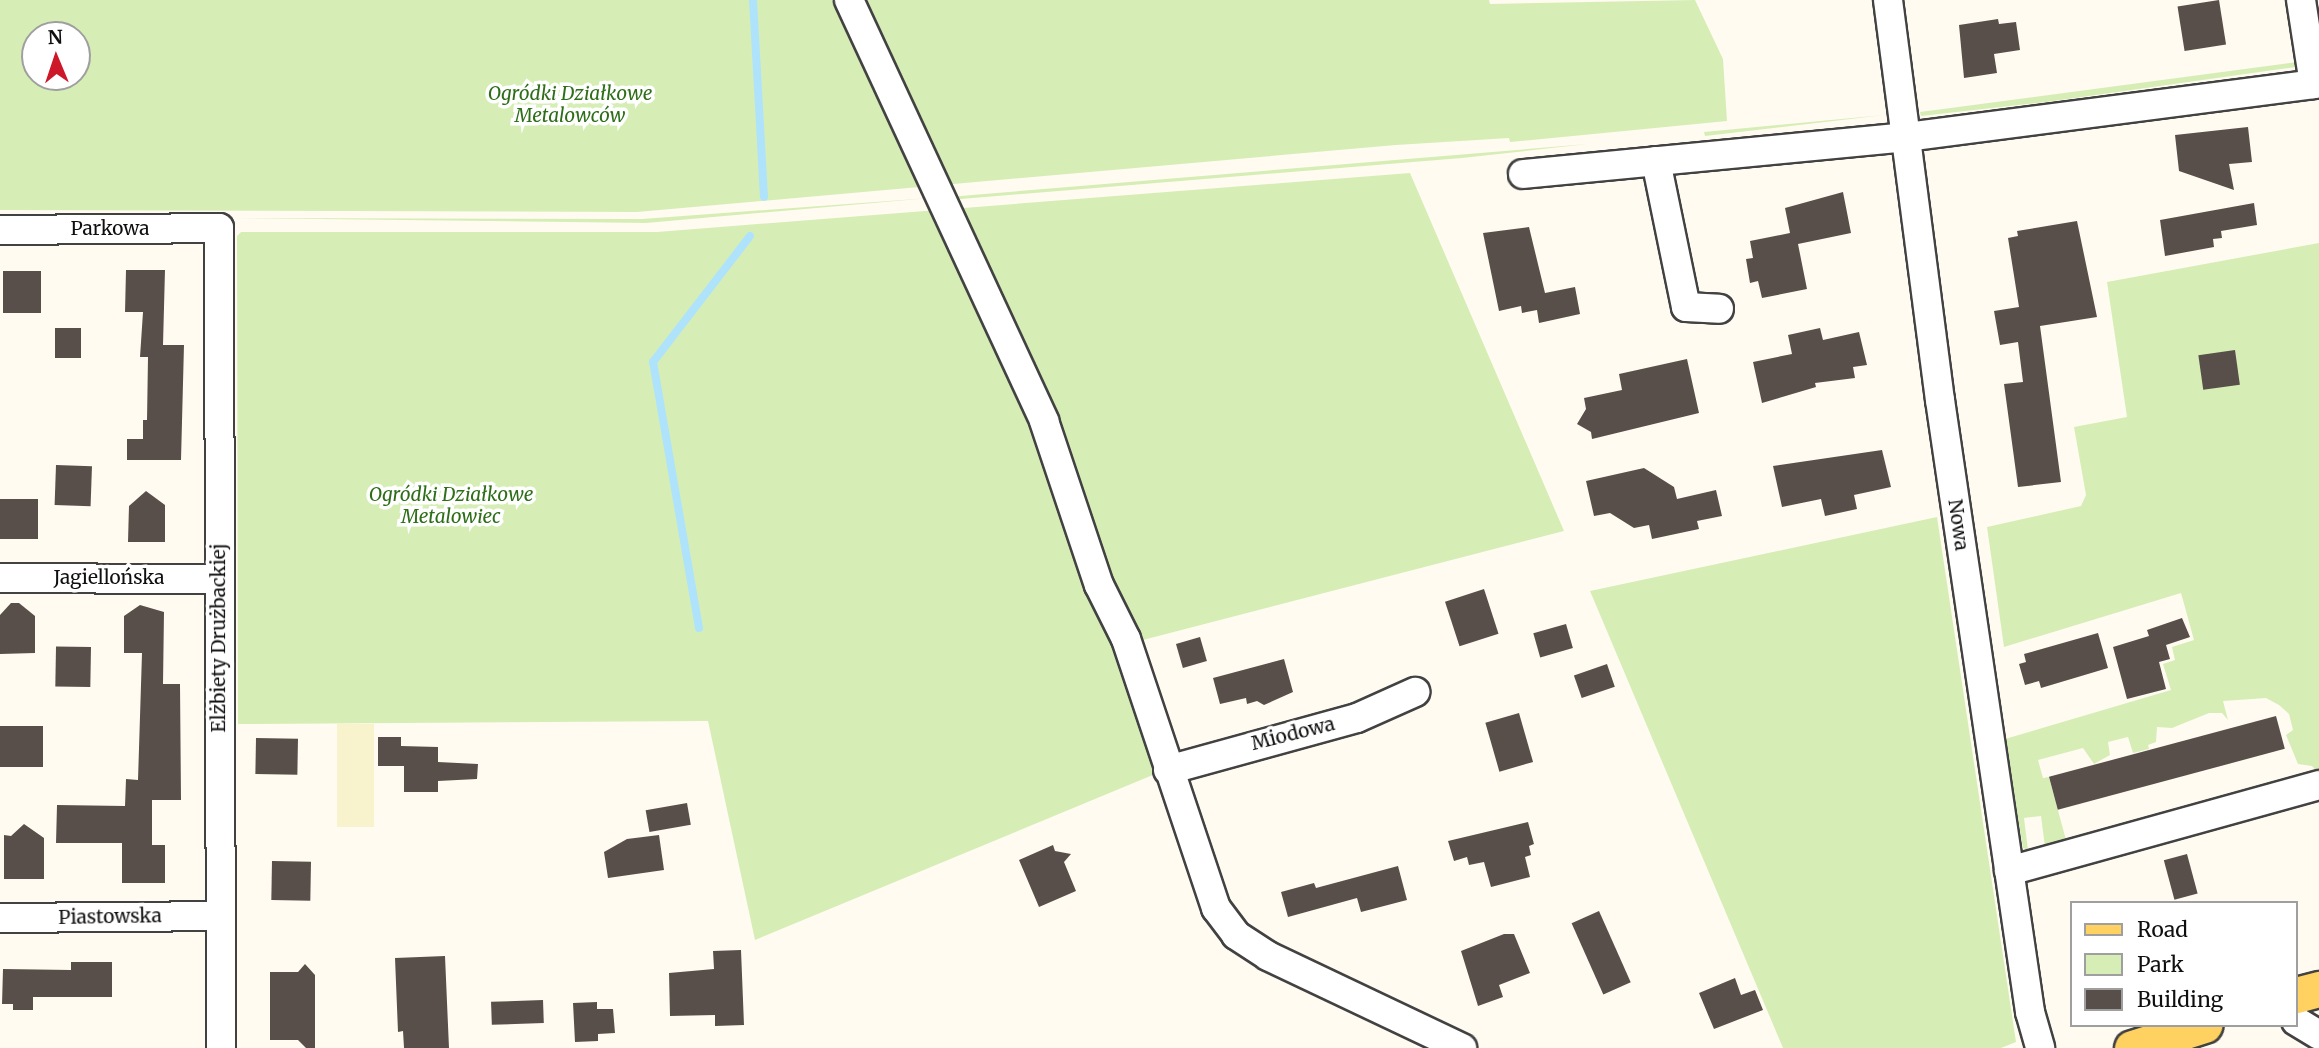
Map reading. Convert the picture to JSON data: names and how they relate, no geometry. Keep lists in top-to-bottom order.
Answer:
{
  "streets": {
    "street": [
      "Parkowa",
      "Nowa",
      "Jagiellońska",
      "Elżbiety Drużbackiej",
      "Miodowa",
      "Piastowska"
    ]
  },
  "crossings": [
    ["Parkowa", "Elżbiety Drużbackiej"],
    ["Jagiellońska", "Elżbiety Drużbackiej"],
    ["Elżbiety Drużbackiej", "Piastowska"]
  ],
  "parks": ["Ogródki Działkowe Metalowców", "Ogródki Działkowe Metalowiec"],
  "legend": ["Road", "Park", "Building"],
  "north": "top"
}
